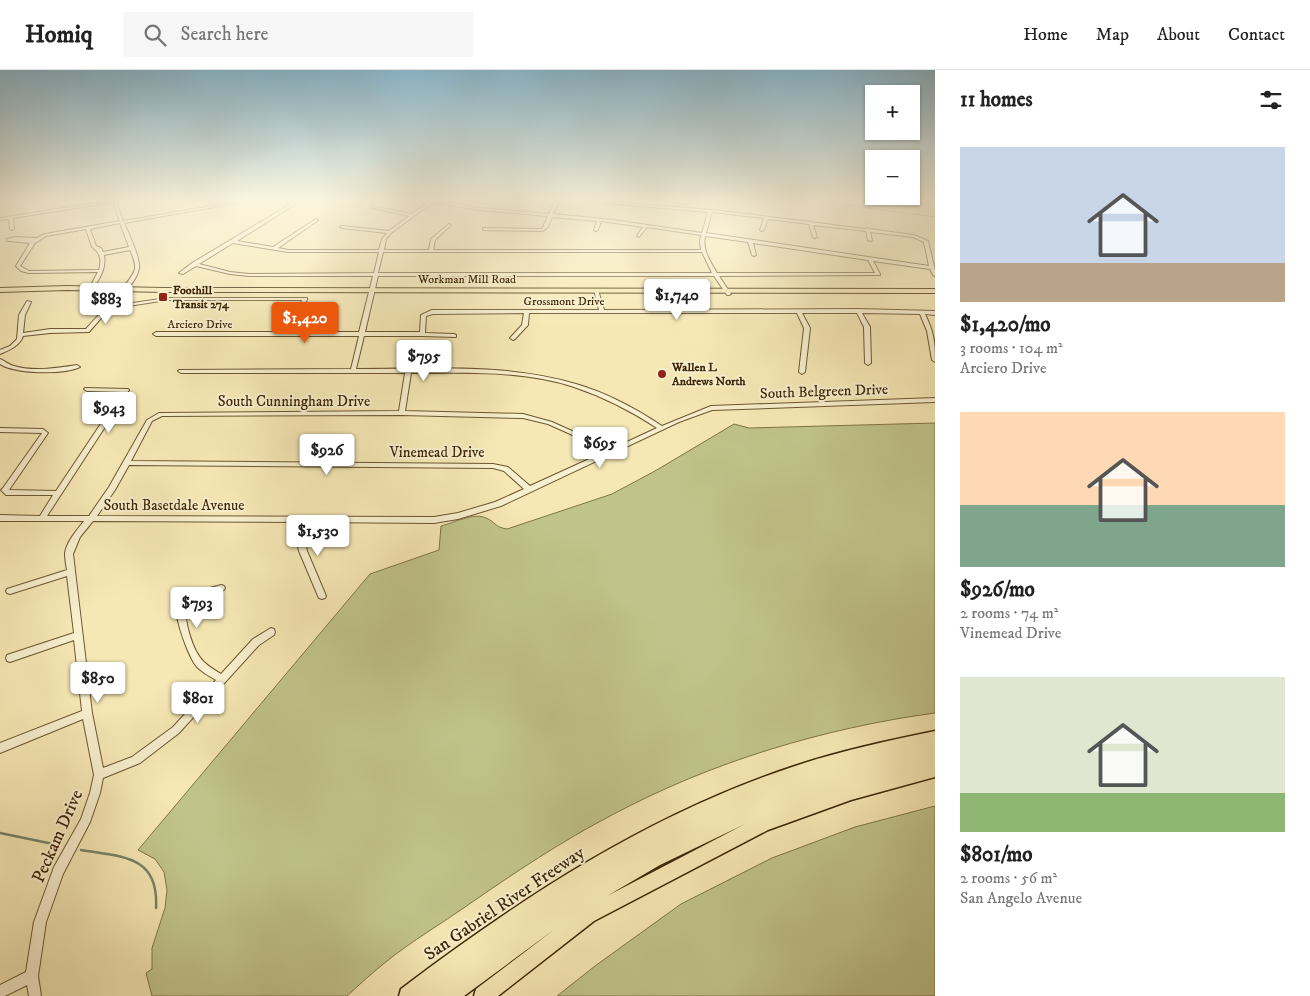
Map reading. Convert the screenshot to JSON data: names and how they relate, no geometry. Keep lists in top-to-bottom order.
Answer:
{
  "streets": {
    "highway": ["San Gabriel River Freeway"],
    "main road": ["Workman Mill Road"],
    "street": [
      "Grossmont Drive",
      "Arciero Drive",
      "South Belgreen Drive",
      "South Cunningham Drive",
      "Vinemead Drive",
      "South Basetdale Avenue",
      "Peckam Drive"
    ]
  },
  "crossings": [
    ["Grossmont Drive", "Arciero Drive"],
    ["South Belgreen Drive", "South Basetdale Avenue"],
    ["South Cunningham Drive", "South Basetdale Avenue"],
    ["South Cunningham Drive", "Peckam Drive"],
    ["Vinemead Drive", "South Basetdale Avenue"],
    ["Vinemead Drive", "Peckam Drive"],
    ["South Basetdale Avenue", "Peckam Drive"]
  ],
  "places": {
    "transit": ["Foothill Transit 274"],
    "other": ["Wallen L Andrews North"]
  },
  "page": {
    "header": "Homiq",
    "search": "Search here",
    "nav": [
      "Home",
      "Map",
      "About",
      "Contact"
    ],
    "heading": "11 homes",
    "map_buttons": ["+", "−"],
    "list": [
      {
        "name": "$1,420/mo",
        "note": "3 rooms · 104 m² · Arciero Drive"
      },
      {
        "name": "$926/mo",
        "note": "2 rooms · 74 m² · Vinemead Drive"
      },
      {
        "name": "$801/mo",
        "note": "2 rooms · 56 m² · San Angelo Avenue"
      }
    ],
    "price": [
      "$1,740",
      "$883",
      "$1,420",
      "$795",
      "$943",
      "$695",
      "$926",
      "$1,530",
      "$793",
      "$850",
      "$801"
    ]
  }
}
